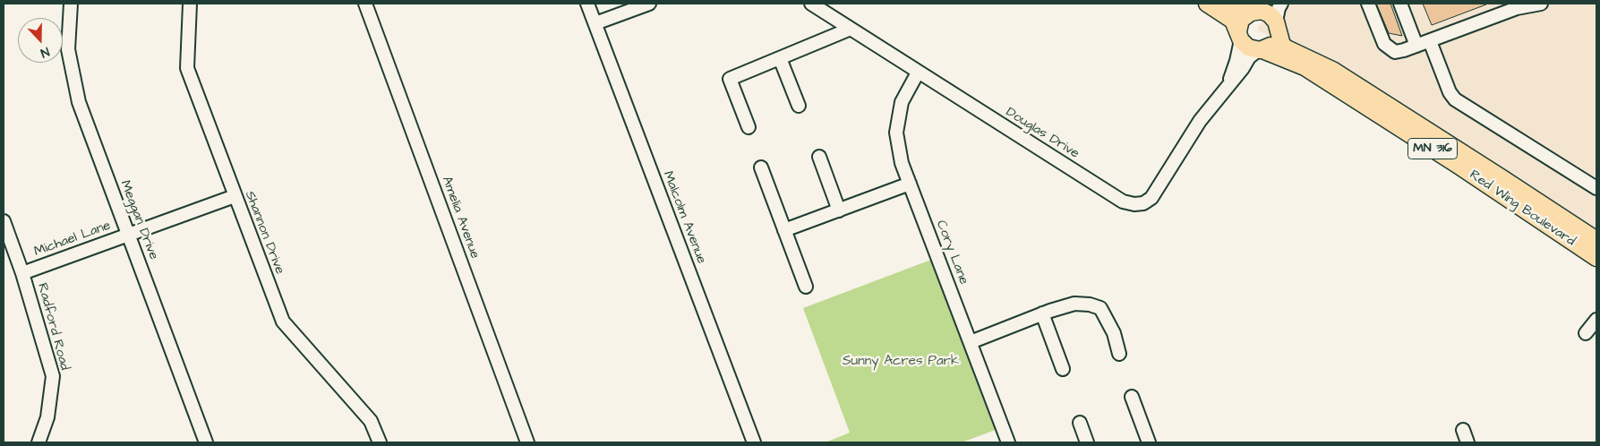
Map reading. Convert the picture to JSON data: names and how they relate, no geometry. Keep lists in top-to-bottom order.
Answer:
{
  "streets": {
    "main road": ["MN 316", "Red Wing Boulevard"],
    "street": [
      "Douglas Drive",
      "Amelia Avenue",
      "Malcolm Avenue",
      "Meggan Drive",
      "Shannon Drive",
      "Michael Lane",
      "Cory Lane",
      "Radford Road"
    ]
  },
  "crossings": [
    ["Douglas Drive", "Red Wing Boulevard"],
    ["Douglas Drive", "Cory Lane"],
    ["Meggan Drive", "Michael Lane"],
    ["Shannon Drive", "Michael Lane"],
    ["Michael Lane", "Radford Road"]
  ],
  "parks": ["Sunny Acres Park"],
  "north": "bottom"
}
